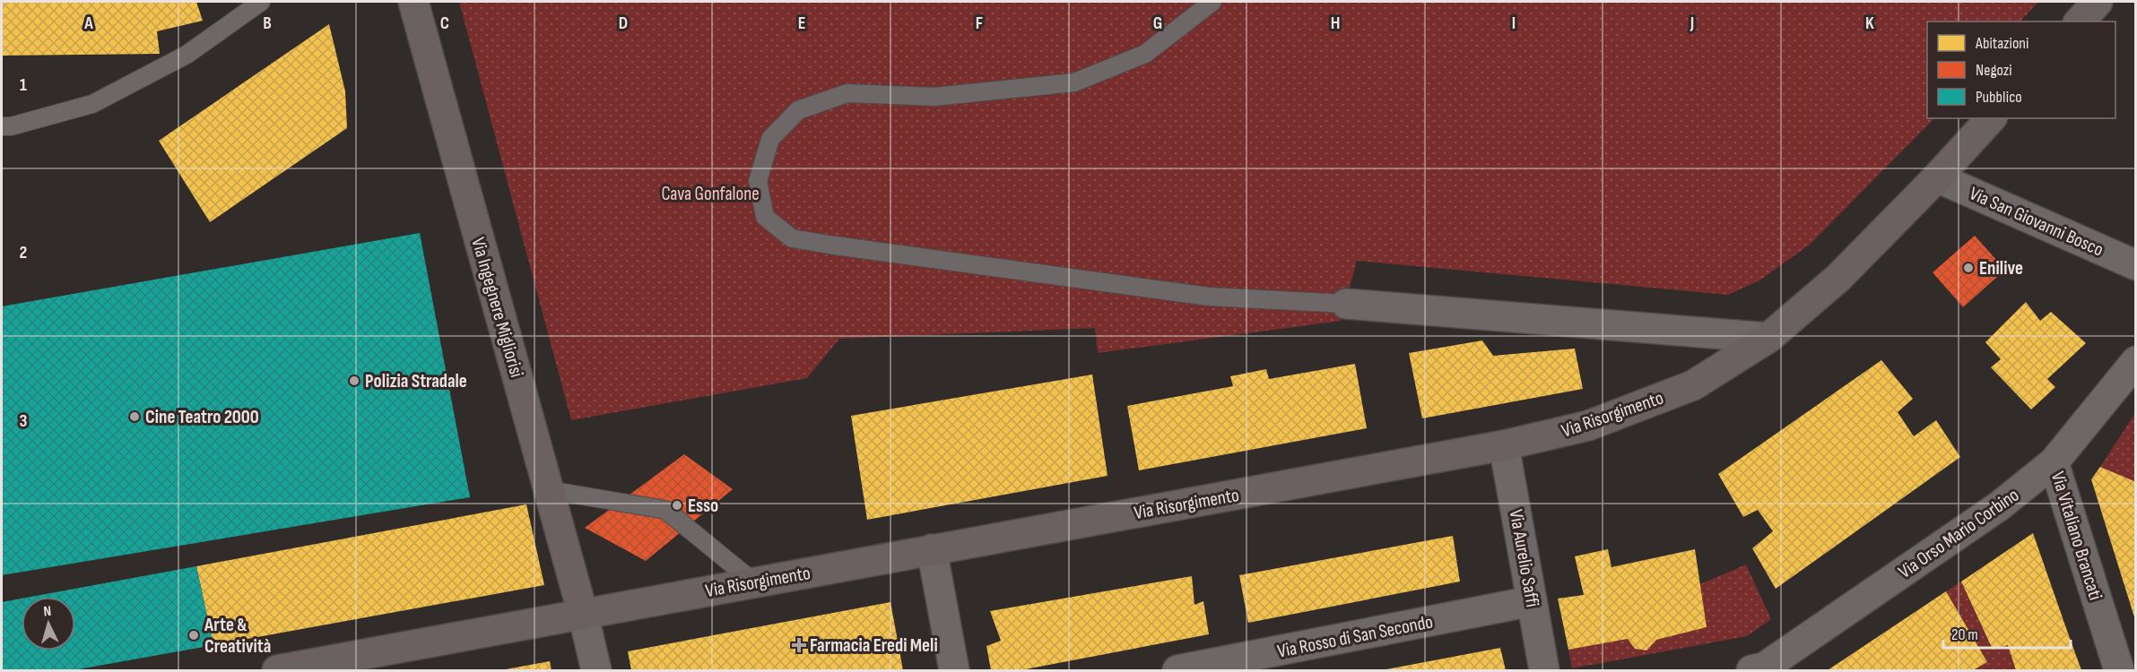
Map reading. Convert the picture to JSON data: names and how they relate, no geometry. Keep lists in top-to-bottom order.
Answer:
{
  "streets": {
    "main road": ["Via Ingegnere Migliorisi", "Via Risorgimento"],
    "street": [
      "Via San Giovanni Bosco",
      "Via Orso Mario Corbino",
      "Via Vitaliano Brancati",
      "Via Aurelio Saffi",
      "Via Rosso di San Secondo"
    ]
  },
  "crossings": [
    ["Via San Giovanni Bosco", "Via Risorgimento"],
    ["Via Ingegnere Migliorisi", "Via Risorgimento"],
    ["Via Risorgimento", "Via Aurelio Saffi"],
    ["Via Orso Mario Corbino", "Via Vitaliano Brancati"],
    ["Via Aurelio Saffi", "Via Rosso di San Secondo"]
  ],
  "parks": ["Cava Gonfalone"],
  "places": {
    "other": [
      "Enilive",
      "Polizia Stradale",
      "Cine Teatro 2000",
      "Esso",
      "Arte & Creatività"
    ],
    "health": ["Farmacia Eredi Meli"]
  },
  "legend": ["Abitazioni", "Negozi", "Pubblico"],
  "scale_bar": "20 m",
  "north": "top",
  "grid": {
    "columns": [
      "A",
      "B",
      "C",
      "D",
      "E",
      "F",
      "G",
      "H",
      "I",
      "J",
      "K"
    ],
    "rows": ["1", "2", "3"]
  }
}
